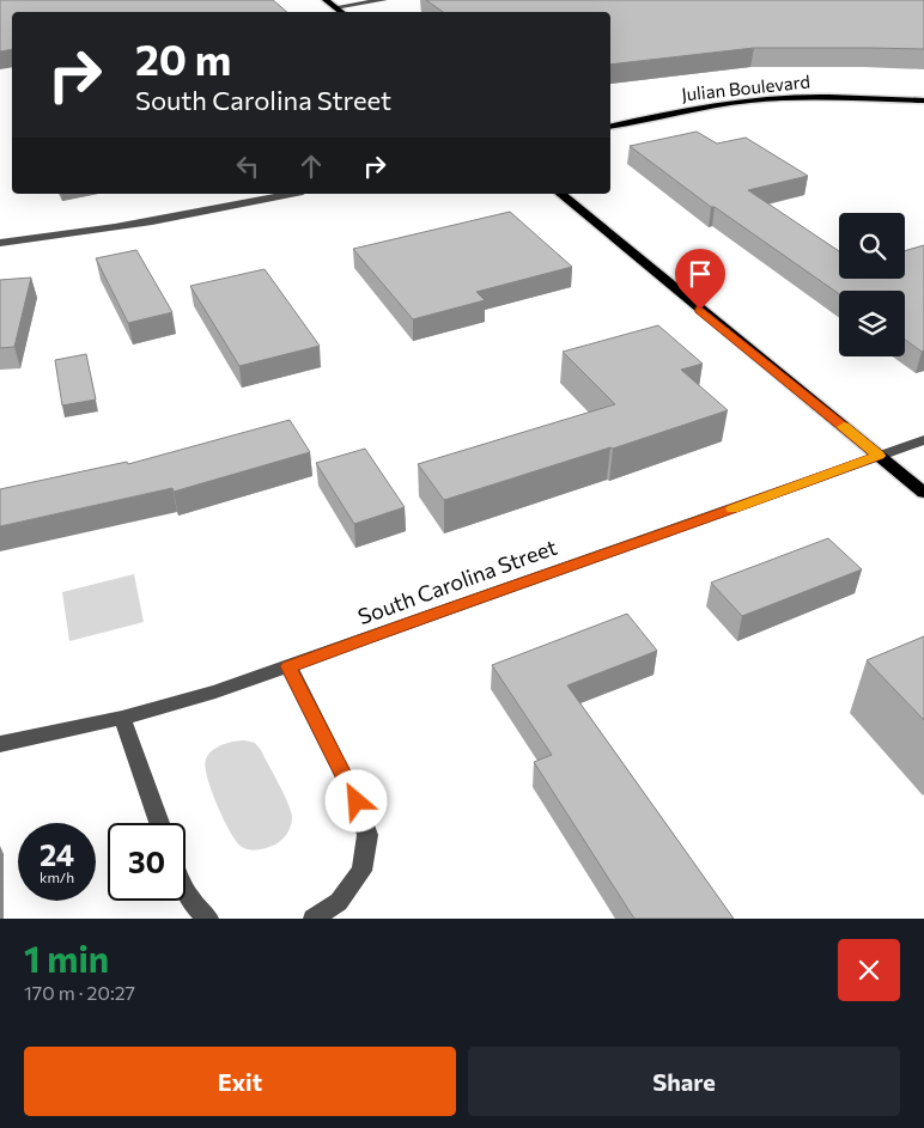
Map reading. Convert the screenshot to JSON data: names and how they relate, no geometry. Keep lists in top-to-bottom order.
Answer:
{
  "streets": {
    "main road": ["Julian Boulevard"],
    "street": ["South Carolina Street"]
  },
  "page": {
    "turn": ["20 m", "South Carolina Street"],
    "speed": "24 km/h",
    "limit": "30",
    "heading": ["1 min", "170 m · 20:27"],
    "buttons": ["Exit", "Share"]
  }
}
